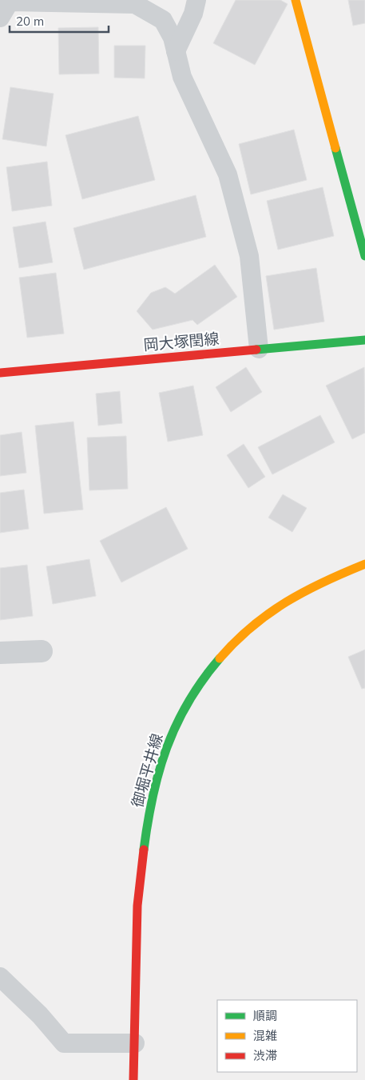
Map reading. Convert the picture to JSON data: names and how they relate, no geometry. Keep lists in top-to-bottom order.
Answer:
{
  "streets": {
    "street": ["岡大塚閏線", "御堀平井線"]
  },
  "legend": ["順調", "混雑", "渋滞"],
  "scale_bar": "20 m"
}
